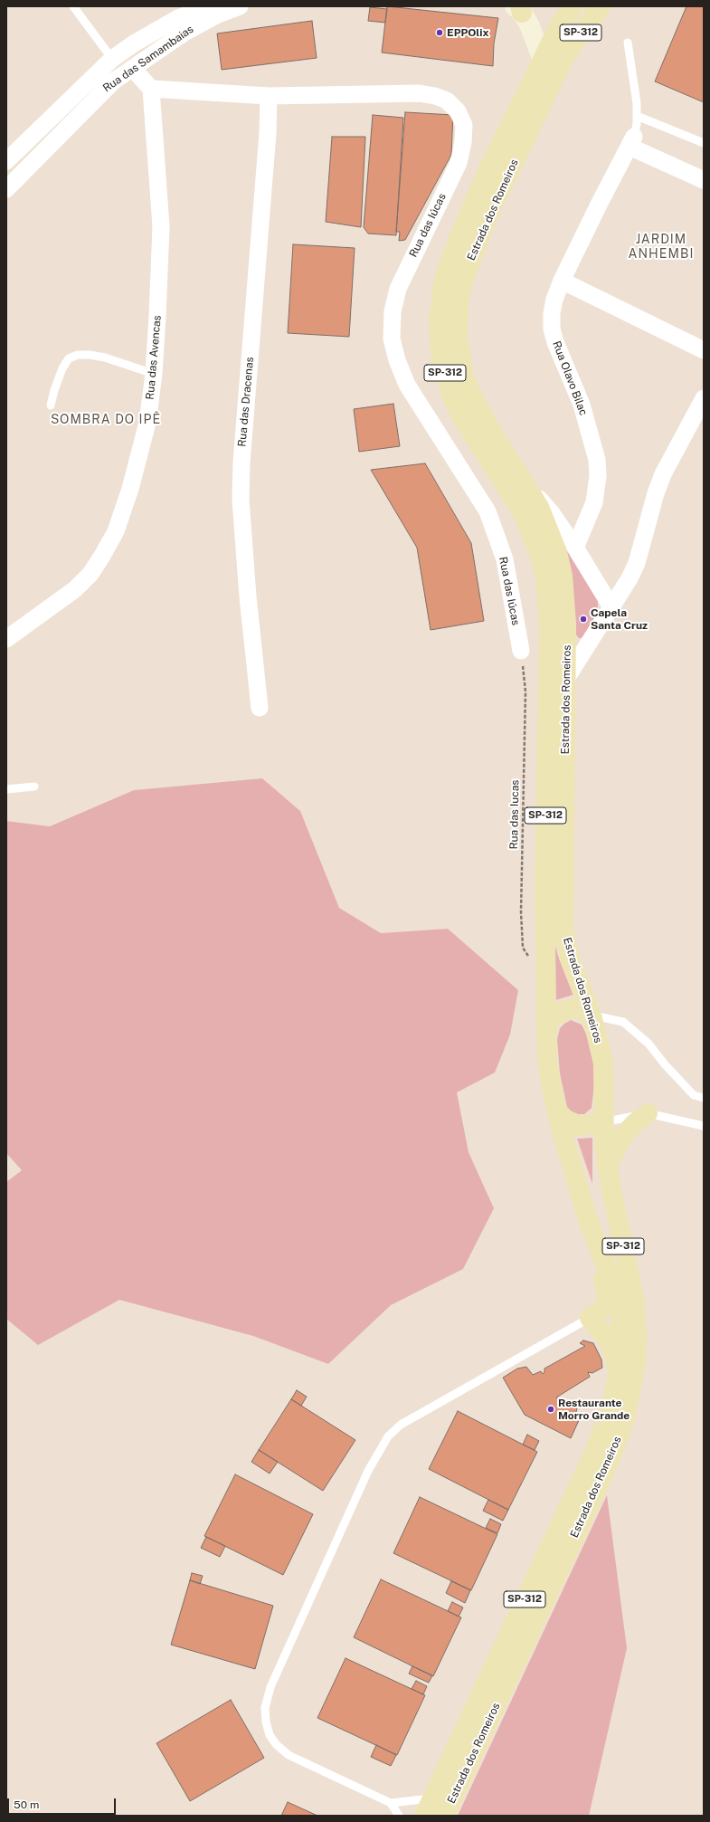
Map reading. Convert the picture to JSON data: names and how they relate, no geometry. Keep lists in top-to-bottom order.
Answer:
{
  "streets": {
    "main road": ["SP-312", "Estrada dos Romeiros"],
    "street": [
      "Rua das Samambaias",
      "Rua das Iúcas",
      "Rua das Avencas",
      "Rua Olavo Bilac",
      "Rua das Dracenas"
    ],
    "path": ["Rua das Iucas"]
  },
  "crossings": [
    ["Estrada dos Romeiros", "Rua das Iucas"],
    ["Rua das Iúcas", "Rua das Avencas"],
    ["Rua das Iúcas", "Rua das Dracenas"],
    ["Rua das Iúcas", "Rua das Iucas"]
  ],
  "districts": ["JARDIM ANHEMBI", "SOMBRA DO IPÊ"],
  "places": ["EPPOlix", "Capela Santa Cruz", "Restaurante Morro Grande"],
  "scale_bar": "50 m"
}
